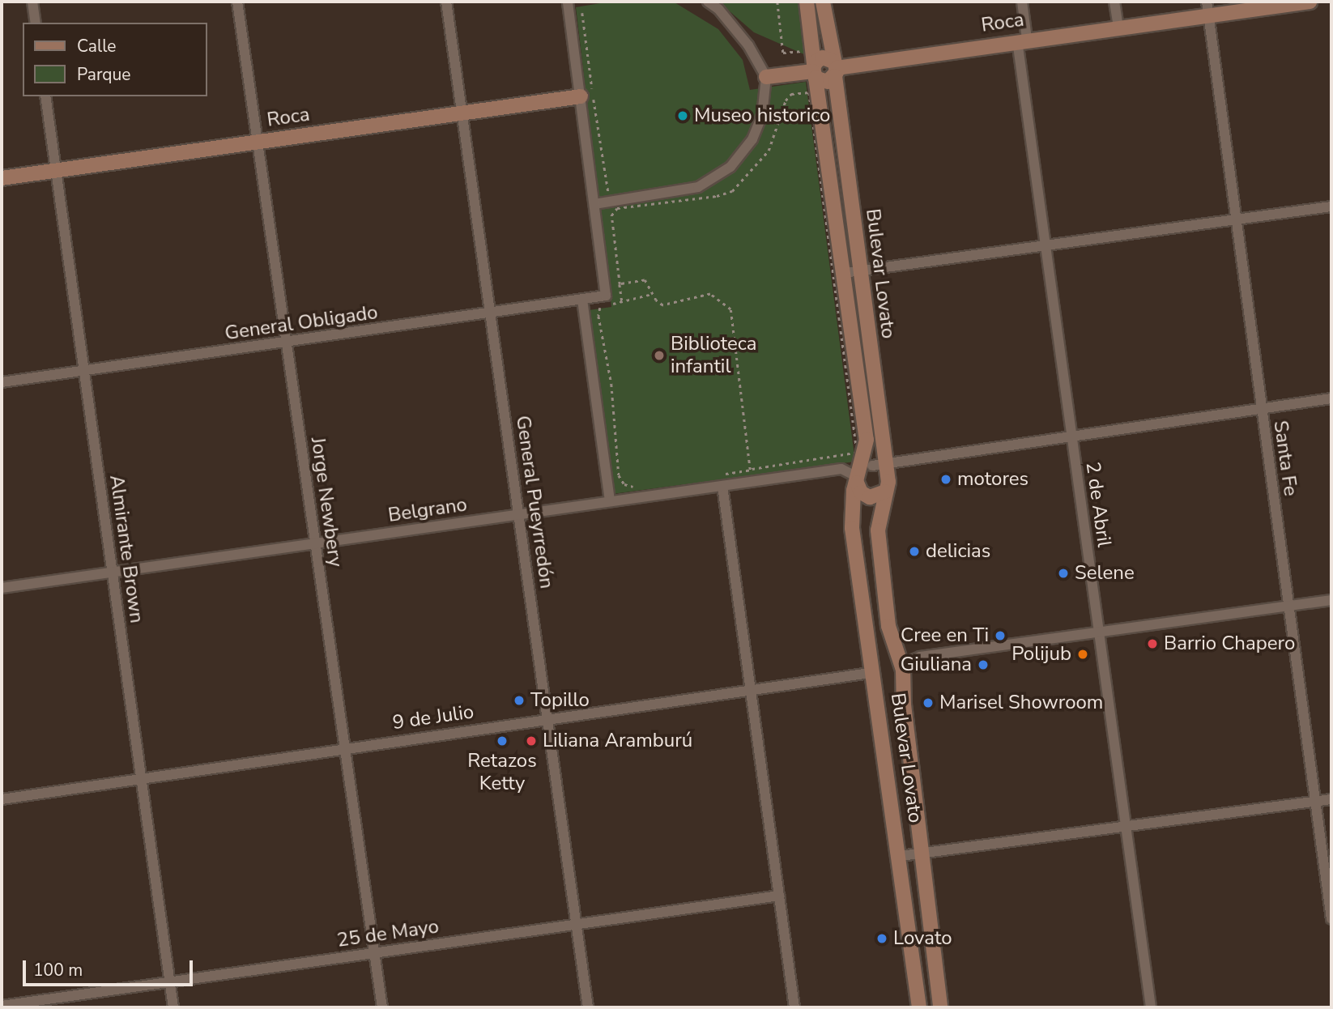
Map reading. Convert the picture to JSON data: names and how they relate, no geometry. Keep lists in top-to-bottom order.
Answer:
{
  "streets": {
    "main road": ["Roca", "Bulevar Lovato", "9 de Julio"],
    "street": [
      "General Obligado",
      "Santa Fe",
      "Jorge Newbery",
      "General Pueyrredón",
      "2 de Abril",
      "Belgrano",
      "Almirante Brown",
      "25 de Mayo"
    ]
  },
  "crossings": [
    ["Roca", "Bulevar Lovato"],
    ["Roca", "Santa Fe"],
    ["Roca", "Jorge Newbery"],
    ["Roca", "General Pueyrredón"],
    ["Roca", "2 de Abril"],
    ["Roca", "Almirante Brown"],
    ["Bulevar Lovato", "Belgrano"],
    ["Bulevar Lovato", "9 de Julio"],
    ["General Obligado", "Jorge Newbery"],
    ["General Obligado", "General Pueyrredón"],
    ["General Obligado", "Almirante Brown"],
    ["Santa Fe", "Belgrano"],
    ["Jorge Newbery", "Belgrano"],
    ["Jorge Newbery", "9 de Julio"],
    ["Jorge Newbery", "25 de Mayo"],
    ["General Pueyrredón", "Belgrano"],
    ["General Pueyrredón", "9 de Julio"],
    ["General Pueyrredón", "25 de Mayo"],
    ["2 de Abril", "Belgrano"],
    ["Belgrano", "Almirante Brown"],
    ["Almirante Brown", "9 de Julio"],
    ["Almirante Brown", "25 de Mayo"]
  ],
  "places": [
    "Museo historico",
    "Biblioteca infantil",
    "motores",
    "delicias",
    "Selene",
    "Cree en Ti",
    "Barrio Chapero",
    "Polijub",
    "Giuliana",
    "Topillo",
    "Marisel Showroom",
    "Retazos Ketty",
    "Liliana Aramburú",
    "Lovato"
  ],
  "legend": ["Calle", "Parque"],
  "scale_bar": "100 m"
}
